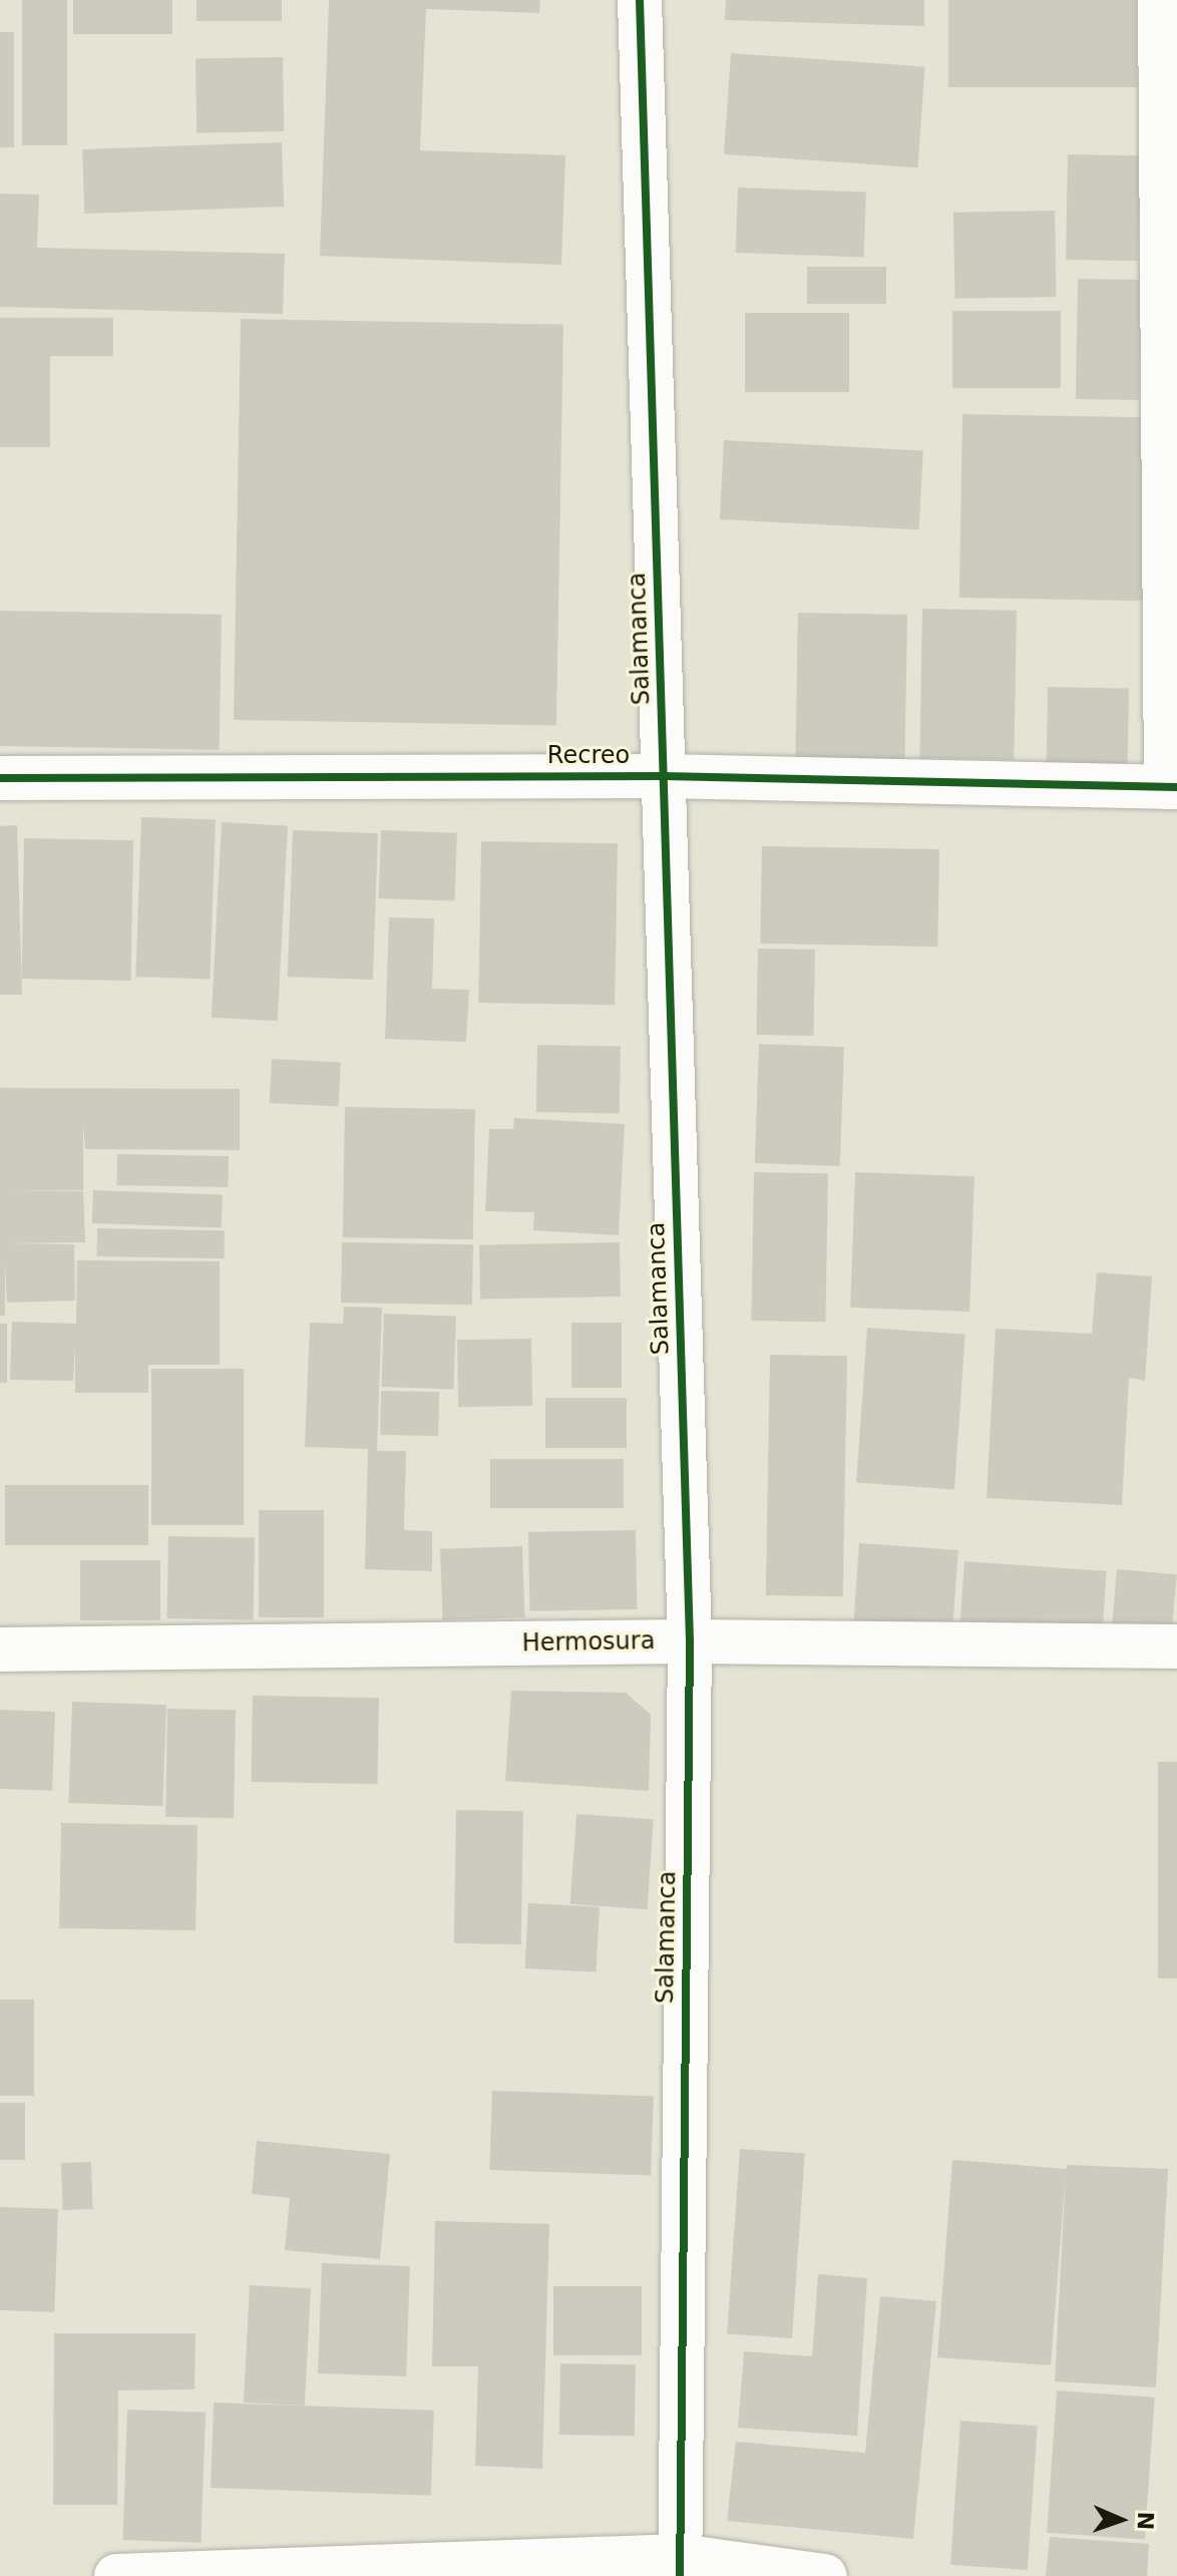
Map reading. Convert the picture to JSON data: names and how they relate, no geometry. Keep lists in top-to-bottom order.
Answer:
{
  "streets": {
    "street": ["Salamanca", "Recreo", "Hermosura"]
  },
  "crossings": [
    ["Salamanca", "Recreo"],
    ["Salamanca", "Hermosura"]
  ],
  "north": "right"
}
